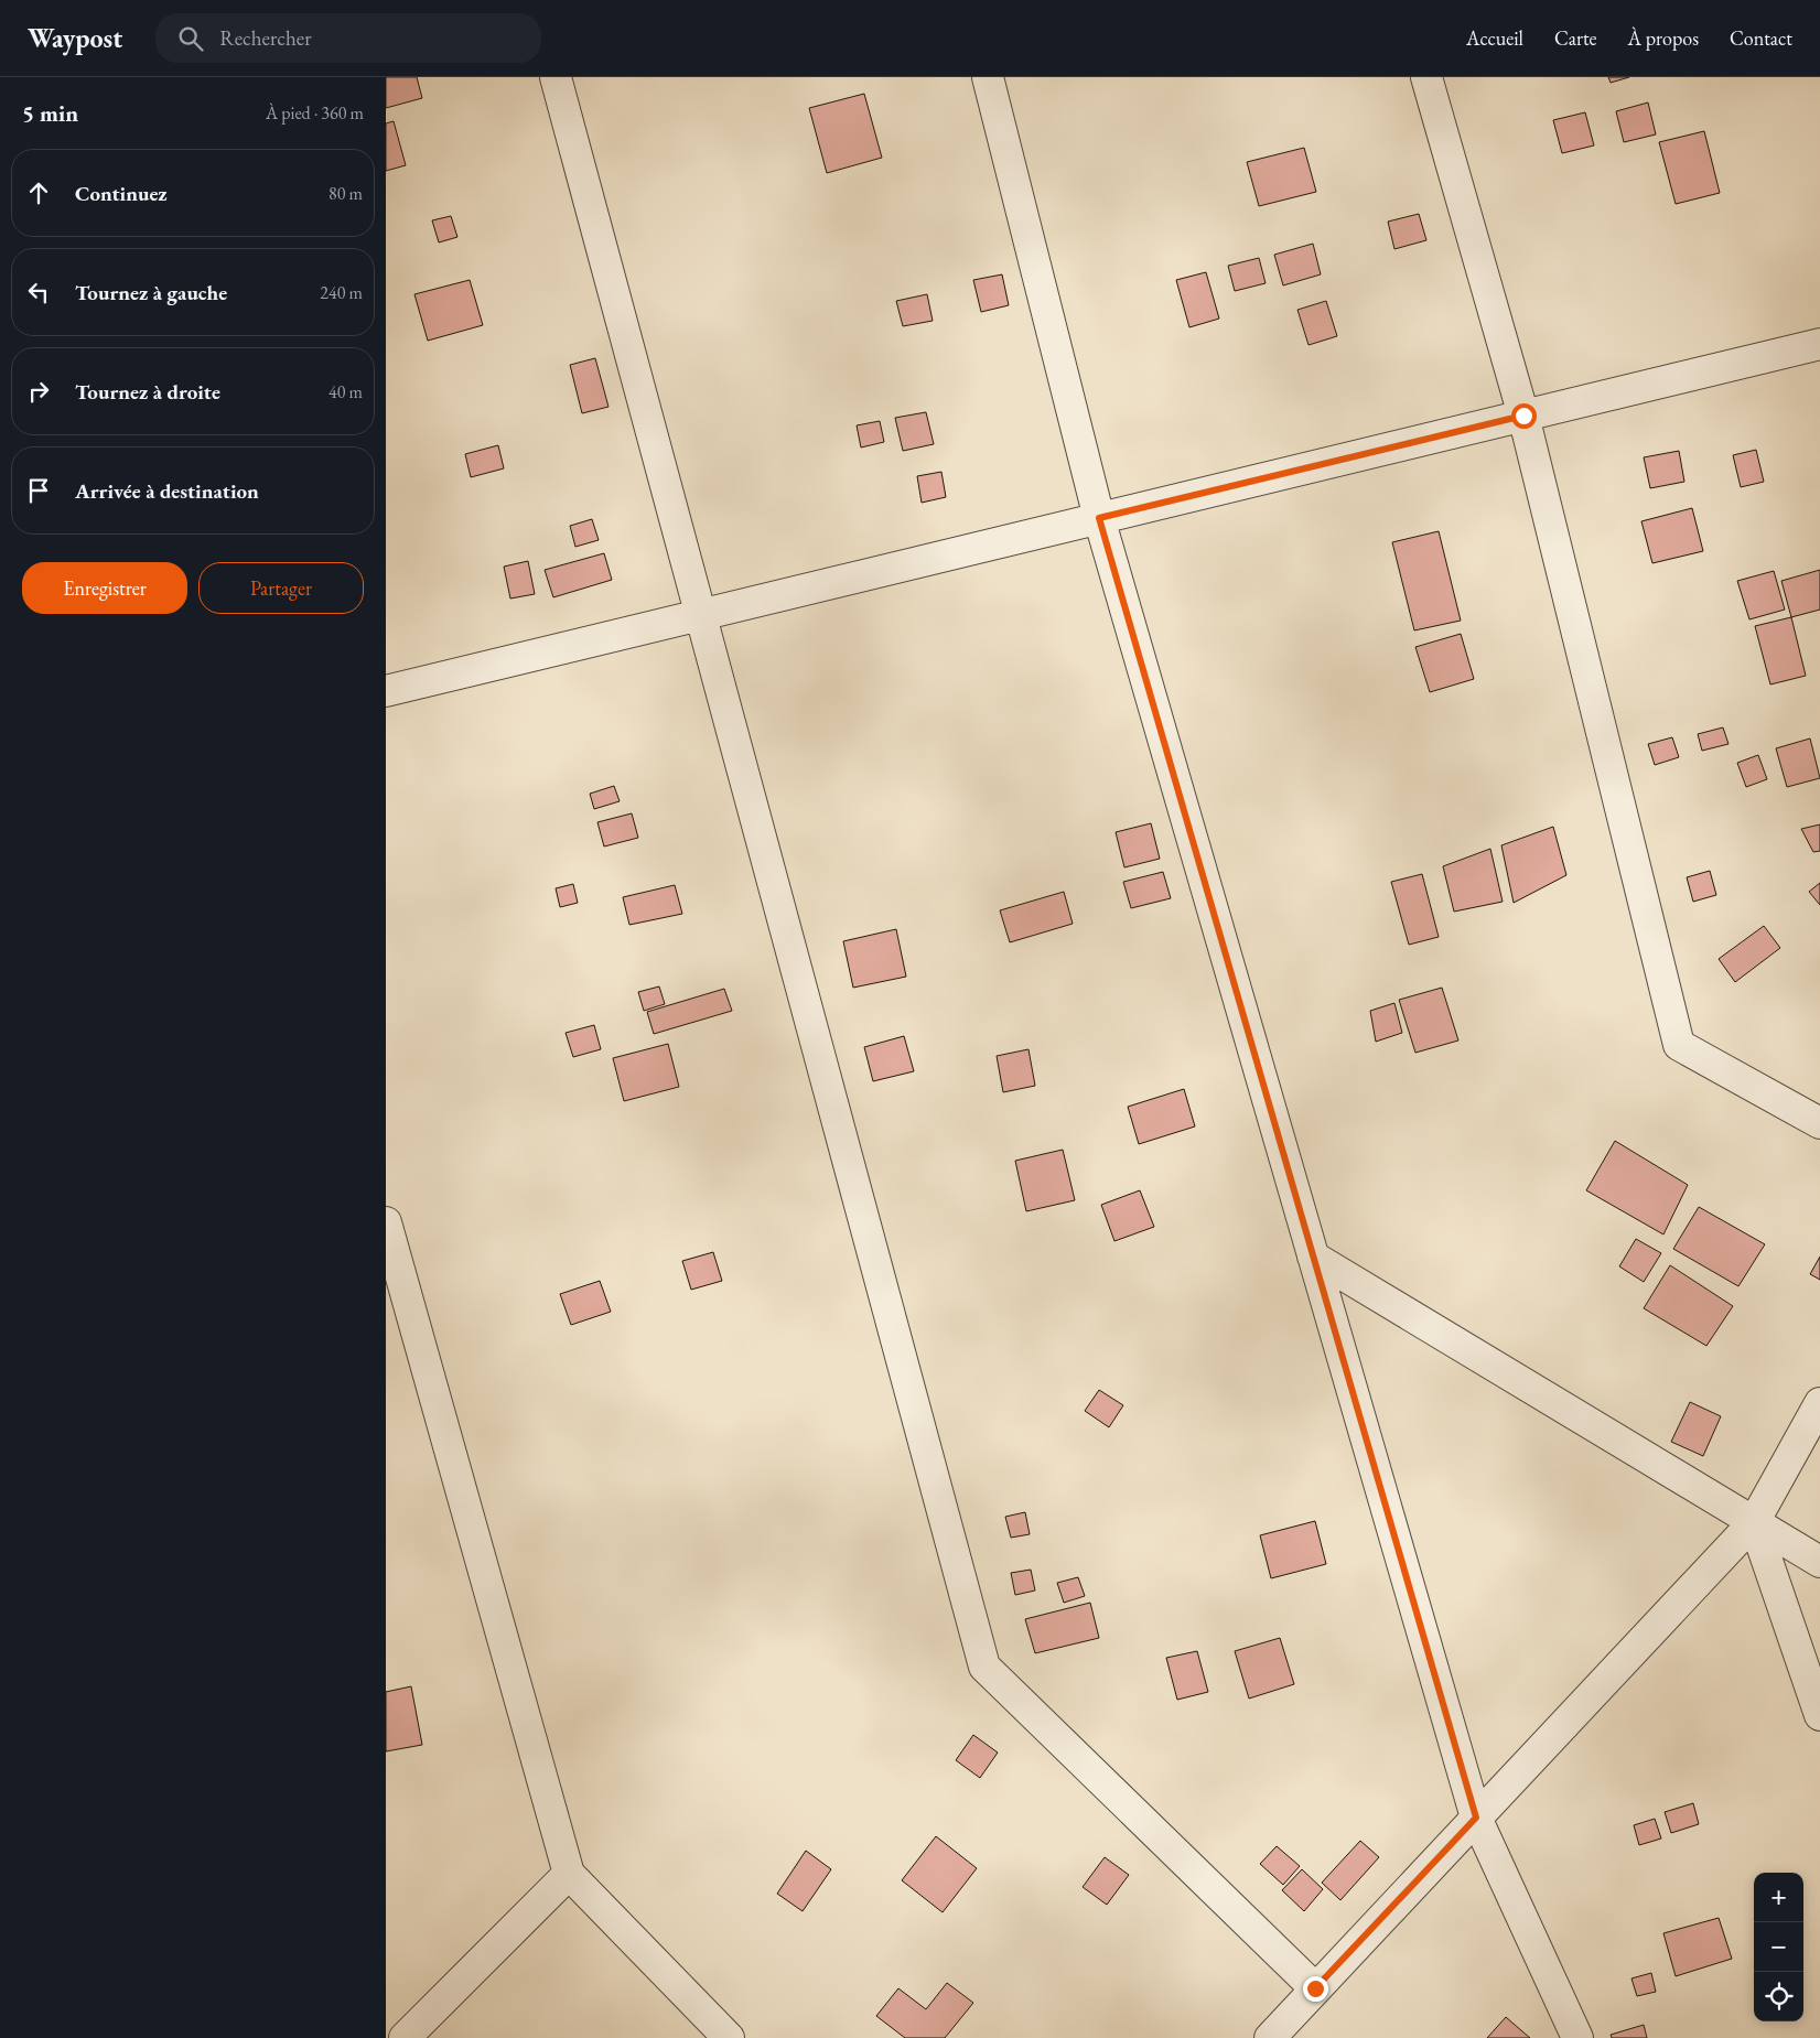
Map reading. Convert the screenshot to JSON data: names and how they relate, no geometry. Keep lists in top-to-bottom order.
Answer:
{
  "page": {
    "header": "Waypost",
    "search": "Rechercher",
    "nav": [
      "Accueil",
      "Carte",
      "À propos",
      "Contact"
    ],
    "heading": ["5 min", "À pied · 360 m"],
    "list": [
      ["Continuez", "80 m"],
      ["Tournez à gauche", "240 m"],
      ["Tournez à droite", "40 m"],
      "Arrivée à destination"
    ],
    "buttons": ["Enregistrer", "Partager"],
    "map_buttons": ["+", "−"]
  }
}
